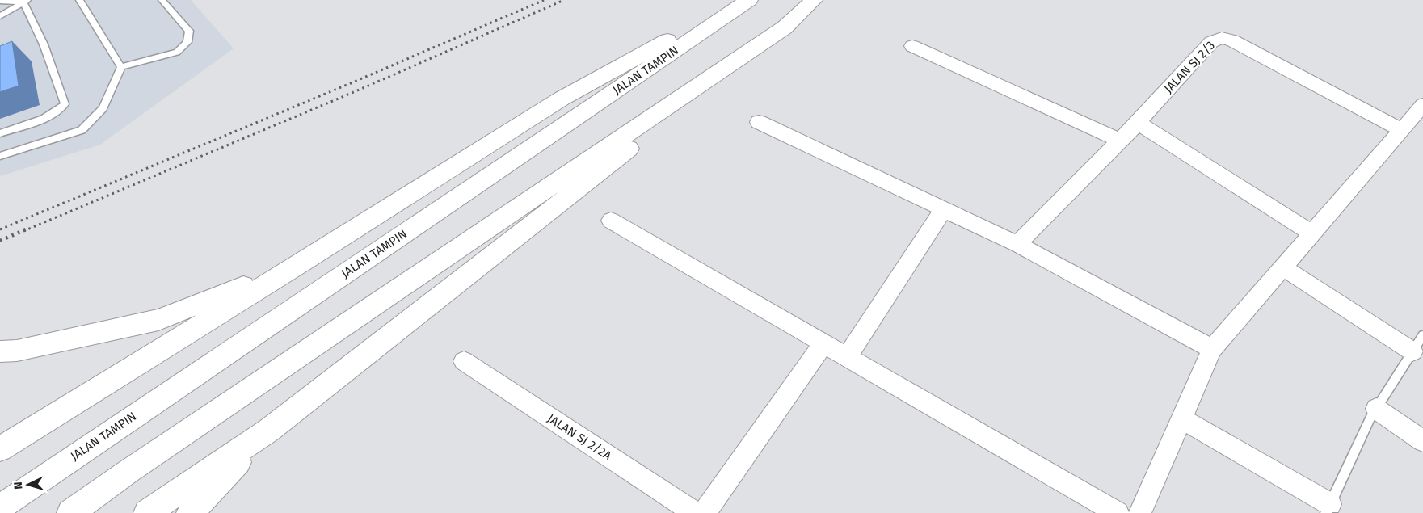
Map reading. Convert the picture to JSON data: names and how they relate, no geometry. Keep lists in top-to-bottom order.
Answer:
{
  "streets": {
    "highway": ["JALAN TAMPIN"],
    "street": ["JALAN SJ 2/3", "JALAN SJ 2/2A"]
  },
  "north": "left"
}
